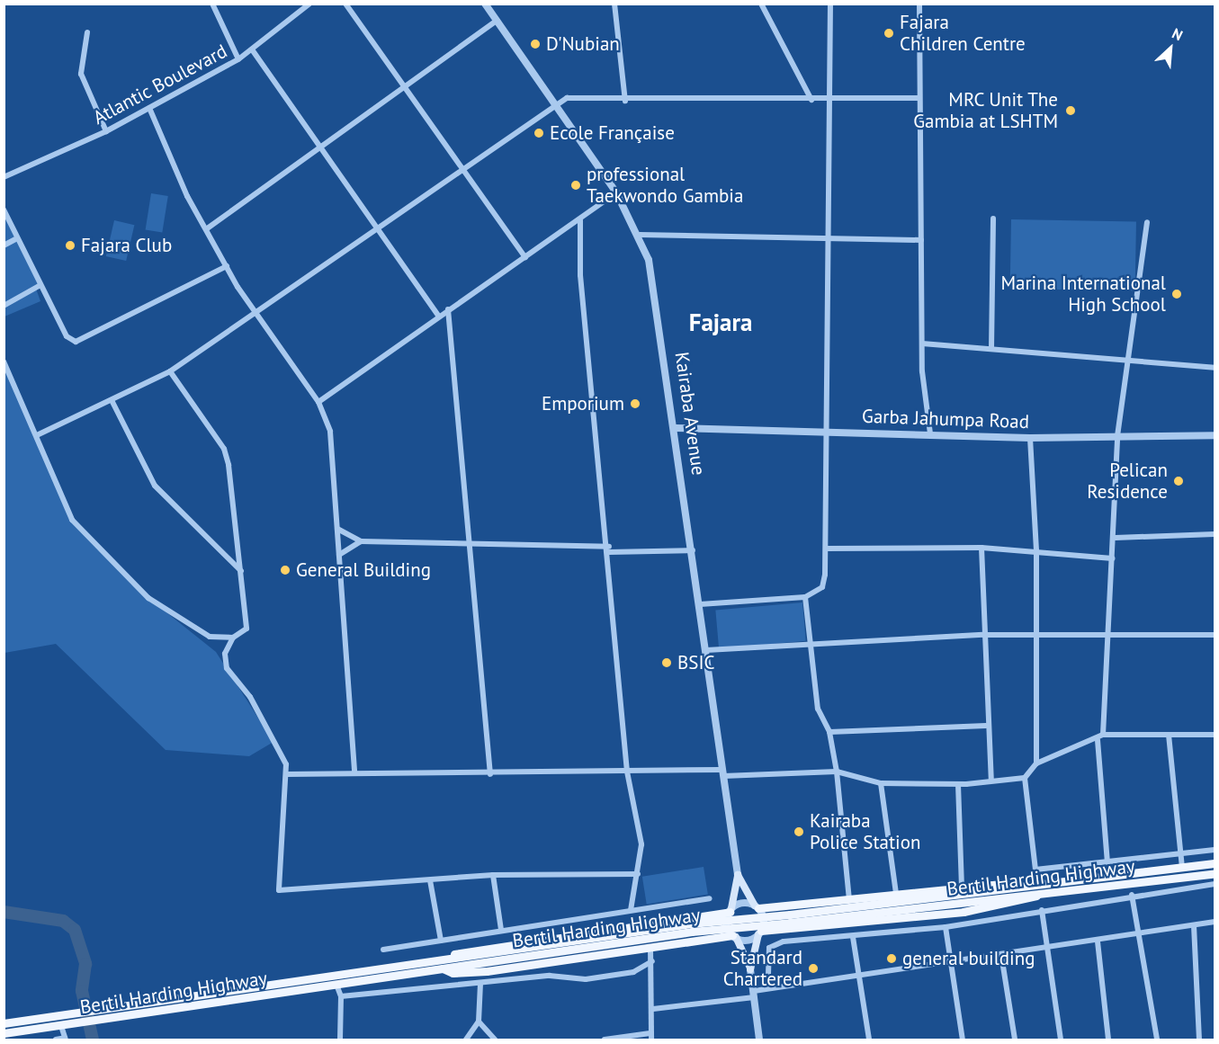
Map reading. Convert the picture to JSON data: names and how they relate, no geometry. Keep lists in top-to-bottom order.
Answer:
{
  "streets": {
    "main road": ["Bertil Harding Highway"],
    "street": ["Atlantic Boulevard", "Kairaba Avenue", "Garba Jahumpa Road"]
  },
  "crossings": [
    ["Kairaba Avenue", "Garba Jahumpa Road"]
  ],
  "districts": ["Fajara"],
  "places": [
    "Fajara Children Centre",
    "D'Nubian",
    "MRC Unit The Gambia at LSHTM",
    "Ecole Française",
    "professional Taekwondo Gambia",
    "Fajara Club",
    "Marina International High School",
    "Emporium",
    "Pelican Residence",
    "General Building",
    "BSIC",
    "Kairaba Police Station",
    "general building",
    "Standard Chartered"
  ],
  "north": "top right"
}
